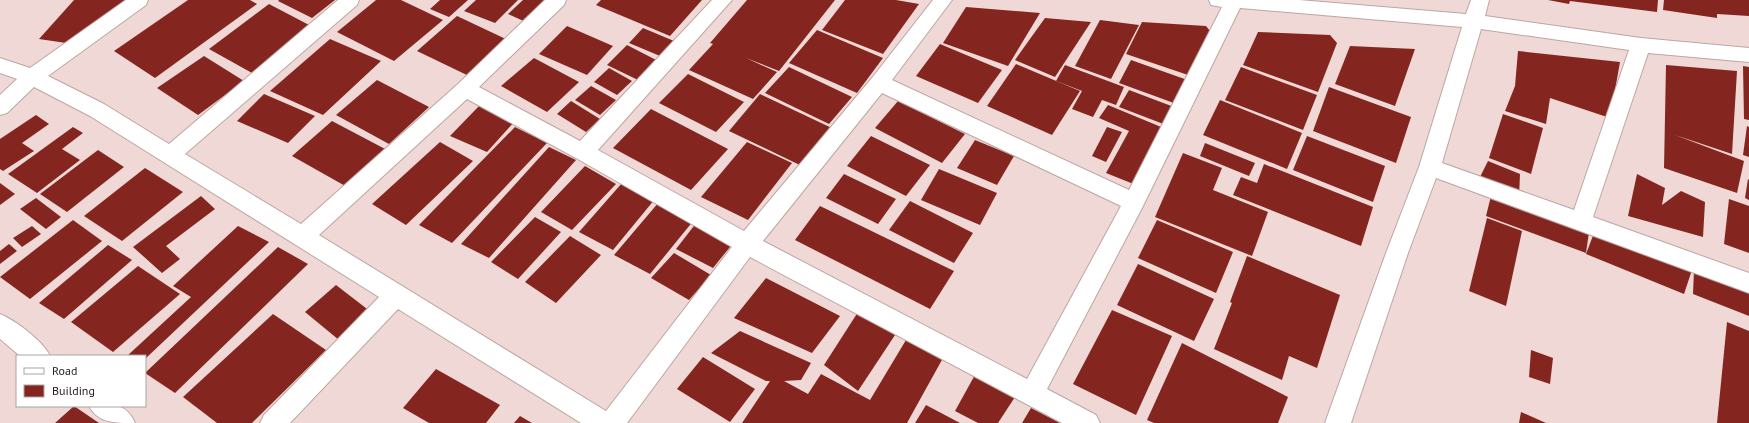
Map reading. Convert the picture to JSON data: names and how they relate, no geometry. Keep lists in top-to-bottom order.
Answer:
{
  "legend": ["Road", "Building"]
}
